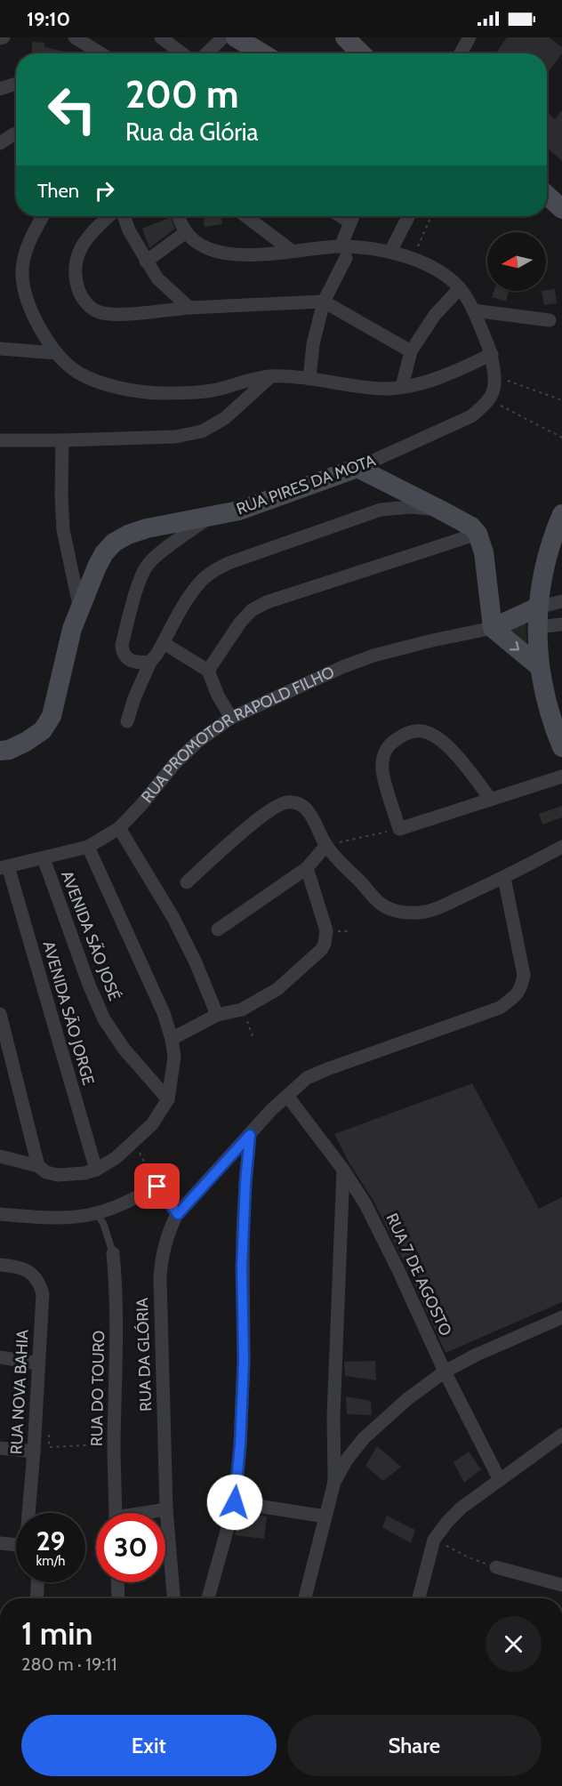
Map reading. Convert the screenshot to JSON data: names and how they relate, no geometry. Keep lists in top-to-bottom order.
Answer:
{
  "streets": {
    "street": [
      "RUA PIRES DA MOTA",
      "RUA PROMOTOR RAPOLD FILHO",
      "AVENIDA SÃO JOSÉ",
      "AVENIDA SÃO JORGE",
      "RUA 7 DE AGOSTO",
      "RUA DA GLÓRIA",
      "RUA DO TOURO",
      "RUA NOVA BAHIA"
    ]
  },
  "crossings": [
    ["RUA PROMOTOR RAPOLD FILHO", "AVENIDA SÃO JOSÉ"],
    ["RUA PROMOTOR RAPOLD FILHO", "AVENIDA SÃO JORGE"],
    ["RUA 7 DE AGOSTO", "RUA DA GLÓRIA"]
  ],
  "north": "left",
  "page": {
    "status": "19:10",
    "turn": ["200 m", "Rua da Glória"],
    "then": "Then",
    "speed": "29 km/h",
    "limit": "30",
    "heading": ["1 min", "280 m · 19:11"],
    "buttons": ["Exit", "Share"]
  }
}
